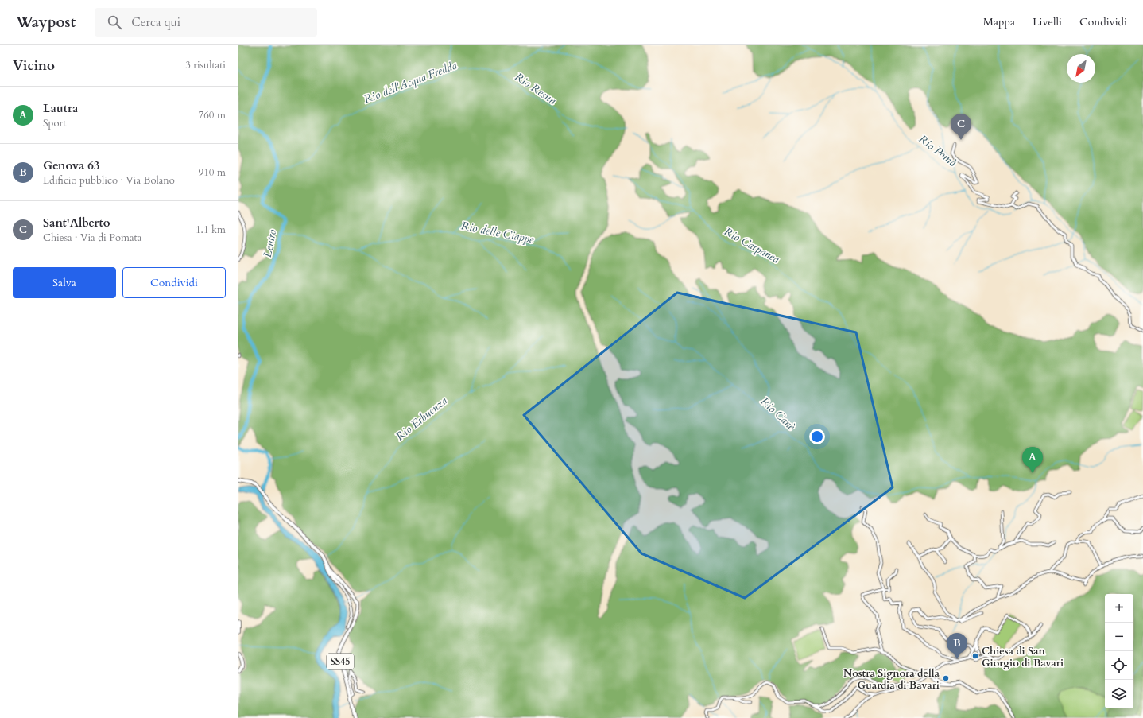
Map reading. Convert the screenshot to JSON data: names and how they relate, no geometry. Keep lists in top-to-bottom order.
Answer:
{
  "streets": {
    "main road": ["SS45"]
  },
  "water": [
    "Rio dell'Acqua Fredda",
    "Rio Resun",
    "Rio Pomà",
    "Rio delle Ciappe",
    "Lentro",
    "Rio Carpanea",
    "Rio Canè",
    "Rio Erbuenza"
  ],
  "places": ["Chiesa di San Giorgio di Bavari", "Nostra Signora della Guardia di Bavari"],
  "north": "bottom left",
  "page": {
    "header": "Waypost",
    "search": "Cerca qui",
    "nav": ["Mappa", "Livelli", "Condividi"],
    "heading": ["Vicino", "3 risultati"],
    "list": [
      {
        "mark": "A",
        "name": "Lautra",
        "note": "Sport",
        "value": "760 m"
      },
      {
        "mark": "B",
        "name": "Genova 63",
        "note": "Edificio pubblico · Via Bolano",
        "value": "910 m"
      },
      {
        "mark": "C",
        "name": "Sant'Alberto",
        "note": "Chiesa · Via di Pomata",
        "value": "1.1 km"
      }
    ],
    "pins": ["C", "A", "B"],
    "buttons": ["Salva", "Condividi"],
    "map_buttons": ["+", "−"]
  }
}
